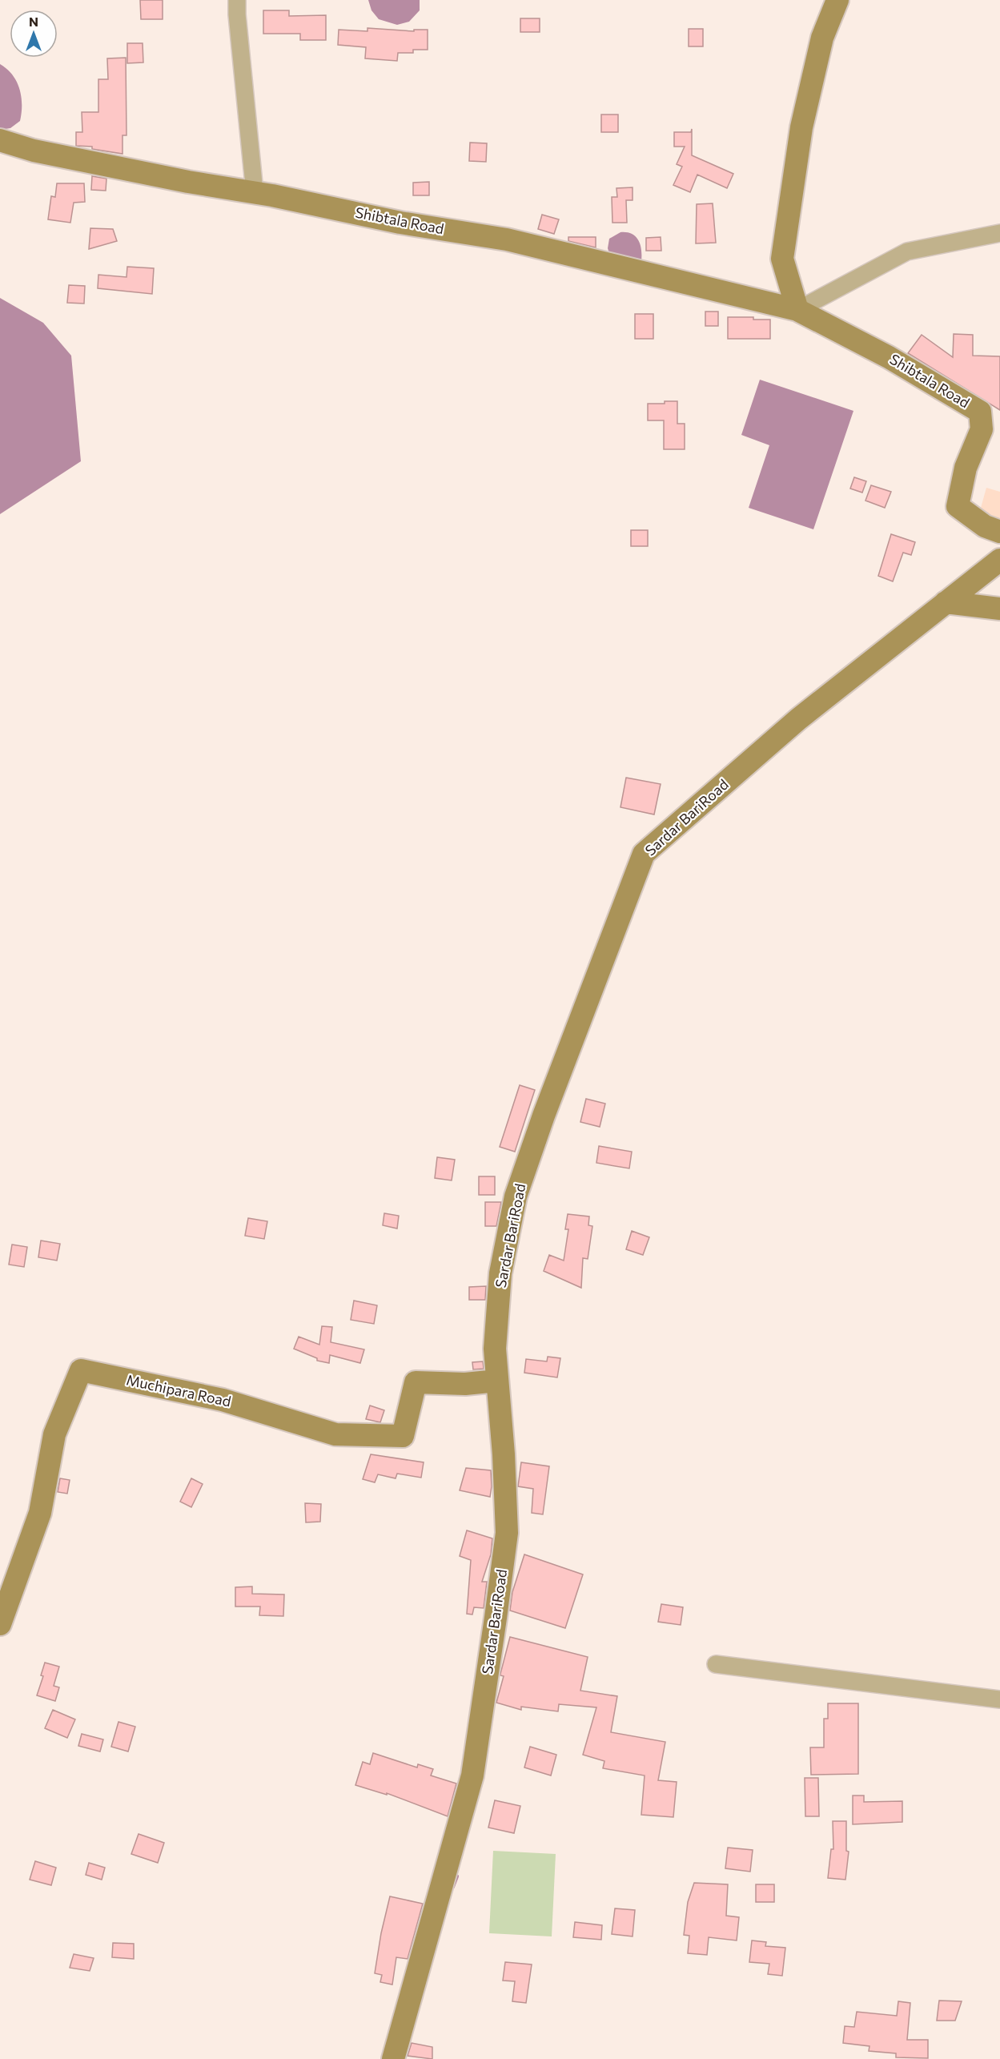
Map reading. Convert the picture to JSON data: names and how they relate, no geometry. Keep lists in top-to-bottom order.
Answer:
{
  "streets": {
    "street": ["Shibtala Road", "Sardar BariRoad", "Muchipara Road"]
  },
  "crossings": [
    ["Sardar BariRoad", "Muchipara Road"]
  ],
  "north": "top"
}
